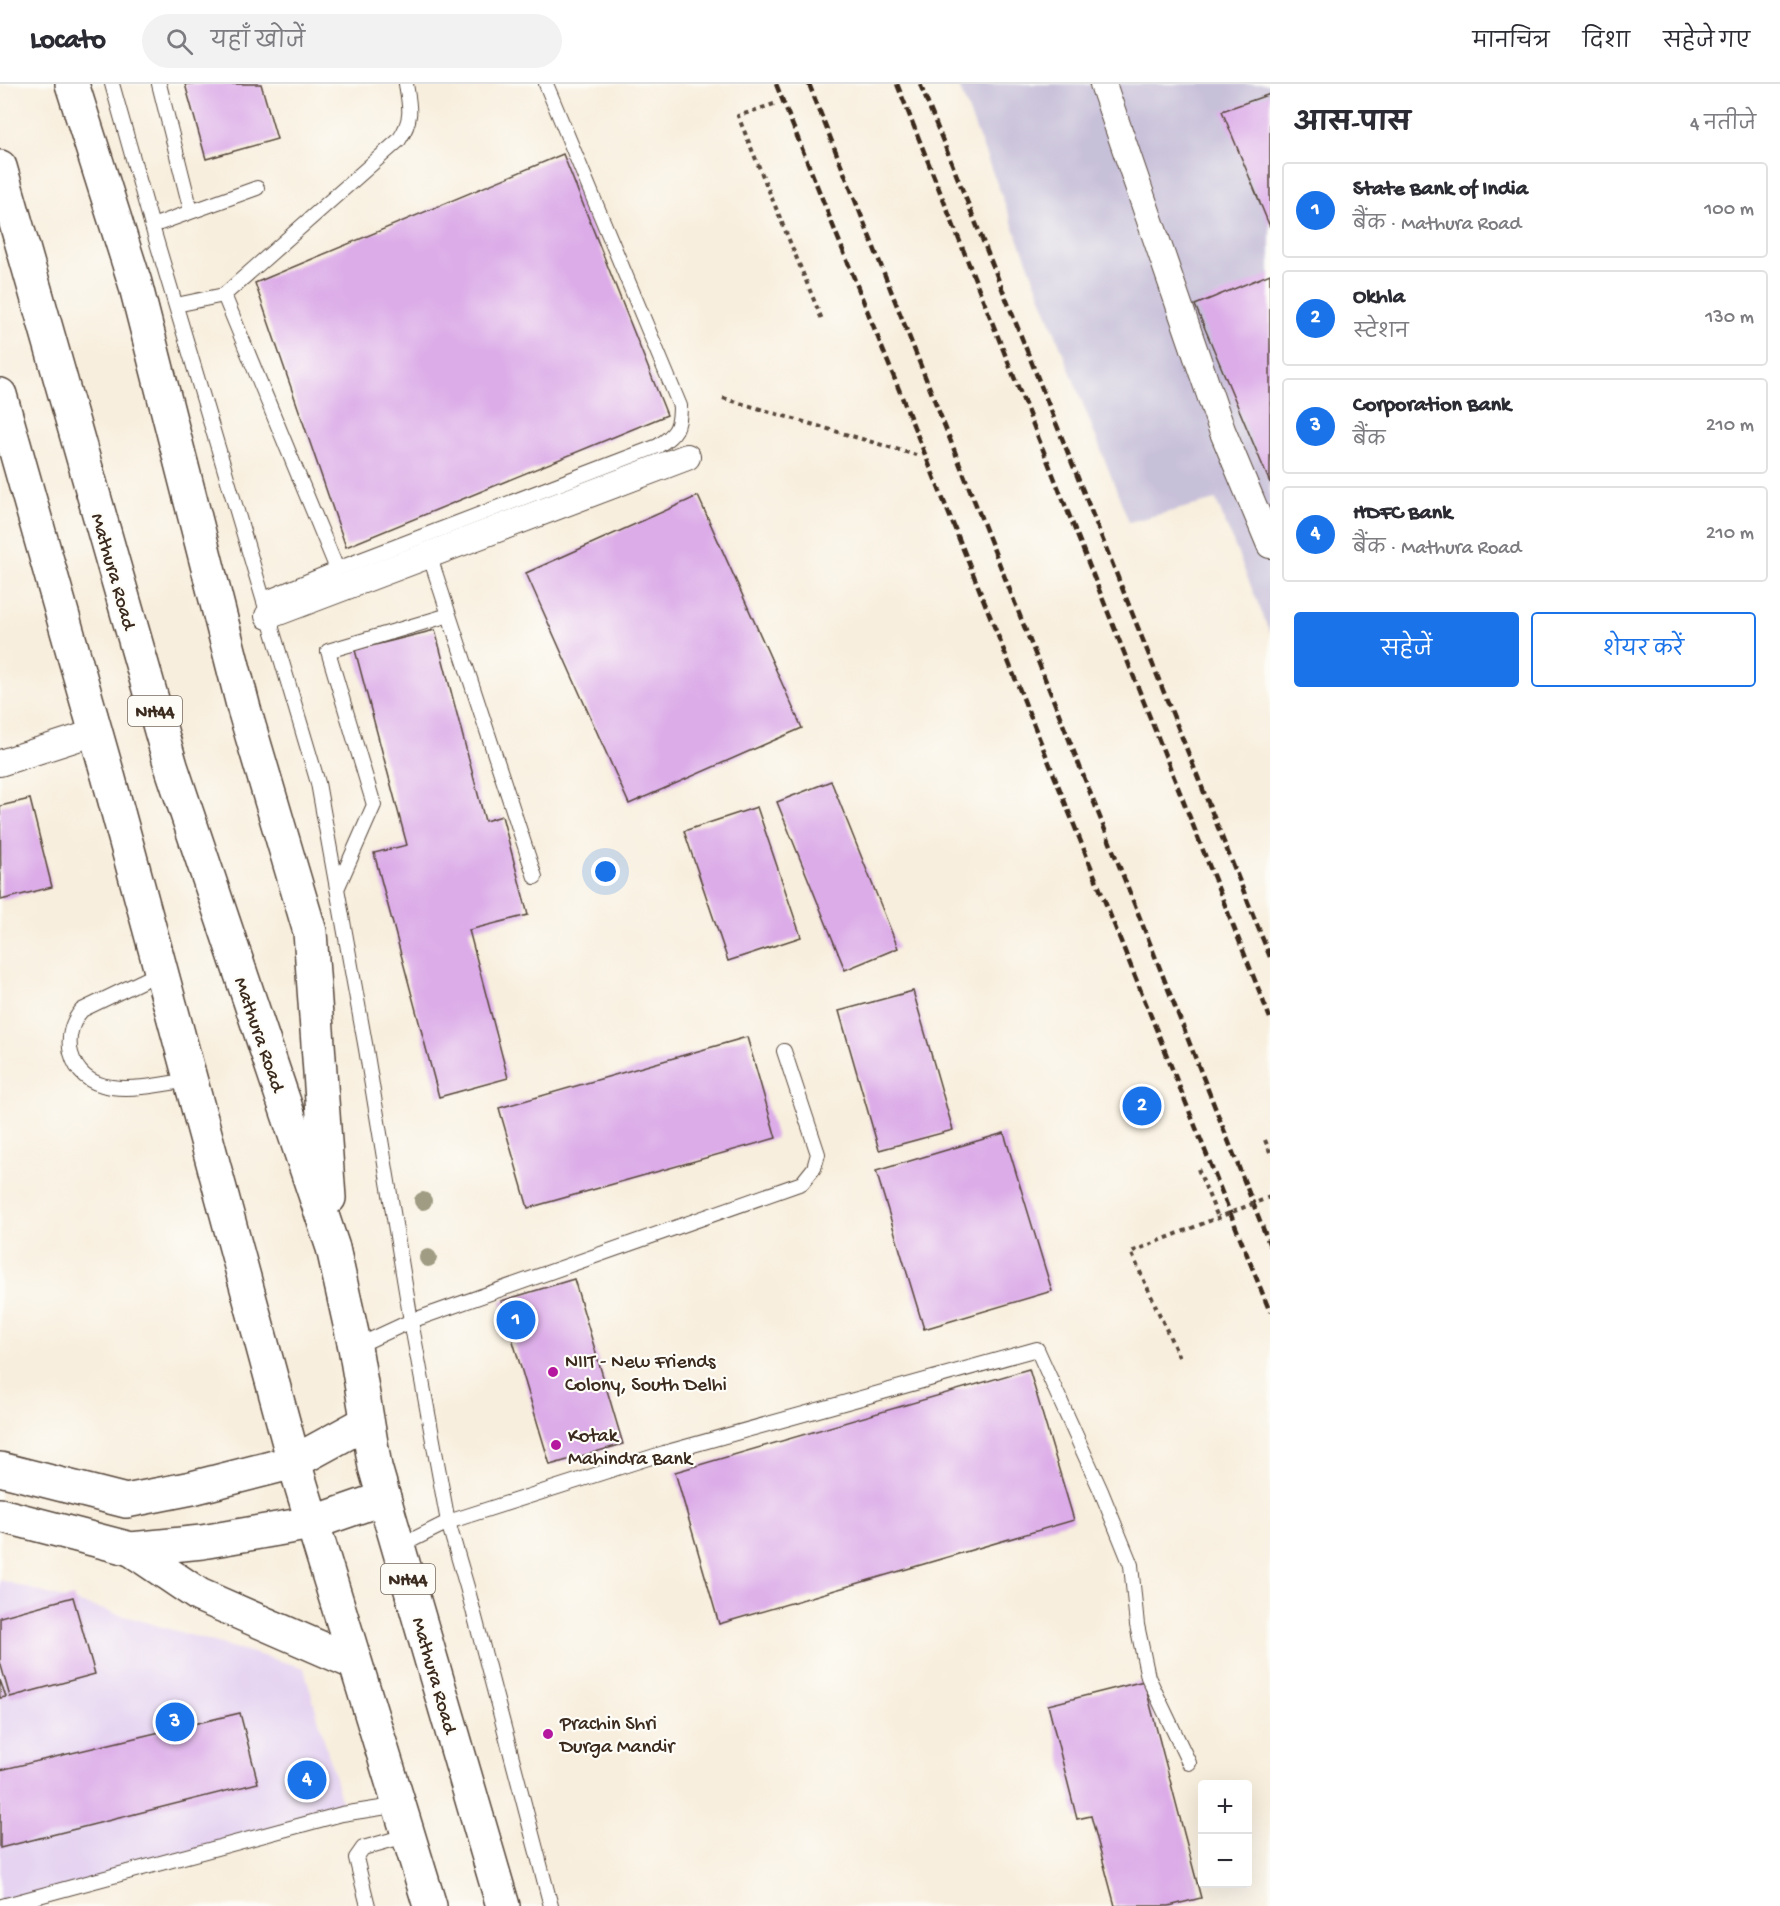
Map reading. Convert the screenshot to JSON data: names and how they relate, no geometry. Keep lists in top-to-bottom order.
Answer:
{
  "streets": {
    "main road": ["Mathura Road", "NH44"]
  },
  "places": ["NIIT - New Friends Colony, South Delhi", "Kotak Mahindra Bank", "Prachin Shri Durga Mandir"],
  "page": {
    "header": "Locato",
    "search": "यहाँ खोजें",
    "nav": ["मानचित्र", "दिशा", "सहेजे गए"],
    "heading": ["आस-पास", "4 नतीजे"],
    "list": [
      {
        "mark": "1",
        "name": "State Bank of India",
        "note": "बैंक · Mathura Road",
        "value": "100 m"
      },
      {
        "mark": "2",
        "name": "Okhla",
        "note": "स्टेशन",
        "value": "130 m"
      },
      {
        "mark": "3",
        "name": "Corporation Bank",
        "note": "बैंक",
        "value": "210 m"
      },
      {
        "mark": "4",
        "name": "HDFC Bank",
        "note": "बैंक · Mathura Road",
        "value": "210 m"
      }
    ],
    "buttons": ["सहेजें", "शेयर करें"],
    "pins": [
      "2",
      "1",
      "3",
      "4"
    ],
    "map_buttons": ["+", "−"]
  }
}
